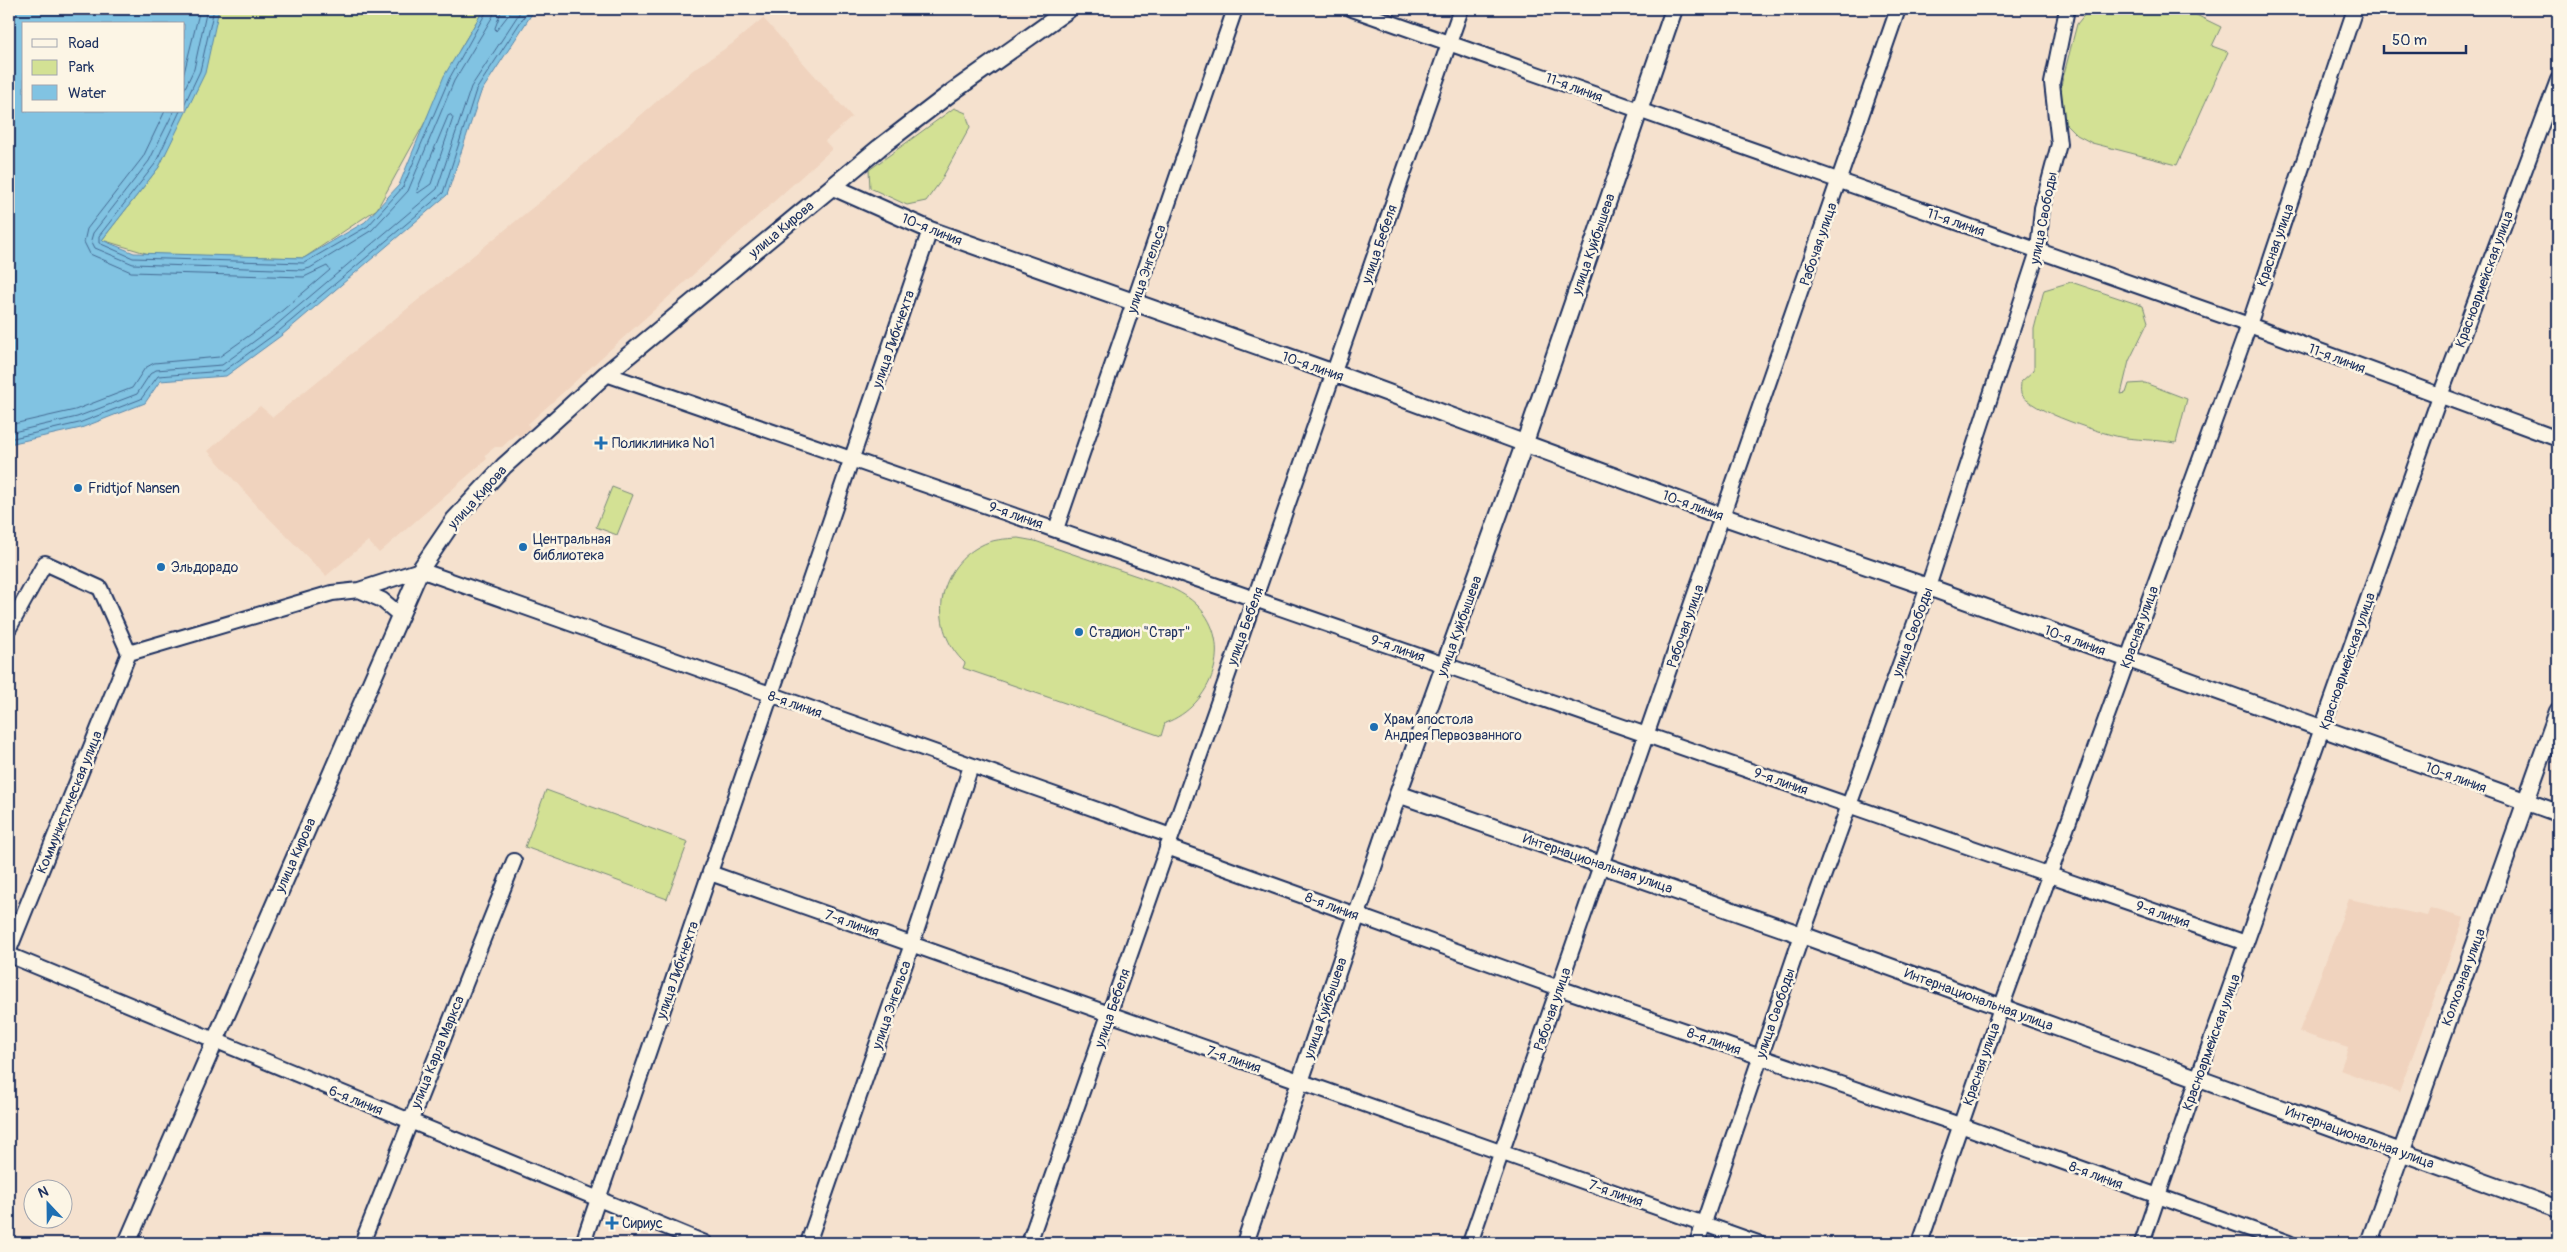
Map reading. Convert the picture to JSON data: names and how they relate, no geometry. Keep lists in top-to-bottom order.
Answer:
{
  "streets": {
    "street": [
      "11-я линия",
      "улица Свободы",
      "улица Кирова",
      "10-я линия",
      "улица Бебеля",
      "улица Куйбышева",
      "Рабочая улица",
      "Красная улица",
      "улица Энгельса",
      "Красноармейская улица",
      "улица Либкнехта",
      "9-я линия",
      "8-я линия",
      "Коммунистическая улица",
      "Интернациональная улица",
      "7-я линия",
      "Колхозная улица",
      "улица Карла Маркса",
      "6-я линия"
    ]
  },
  "crossings": [
    ["11-я линия", "улица Свободы"],
    ["11-я линия", "улица Бебеля"],
    ["11-я линия", "улица Куйбышева"],
    ["11-я линия", "Рабочая улица"],
    ["11-я линия", "Красная улица"],
    ["11-я линия", "Красноармейская улица"],
    ["улица Свободы", "10-я линия"],
    ["улица Свободы", "9-я линия"],
    ["улица Свободы", "8-я линия"],
    ["улица Свободы", "Интернациональная улица"],
    ["улица Свободы", "7-я линия"],
    ["улица Кирова", "10-я линия"],
    ["улица Кирова", "9-я линия"],
    ["улица Кирова", "8-я линия"],
    ["улица Кирова", "6-я линия"],
    ["10-я линия", "улица Бебеля"],
    ["10-я линия", "улица Куйбышева"],
    ["10-я линия", "Рабочая улица"],
    ["10-я линия", "Красная улица"],
    ["10-я линия", "улица Энгельса"],
    ["10-я линия", "Красноармейская улица"],
    ["10-я линия", "улица Либкнехта"],
    ["10-я линия", "Колхозная улица"],
    ["улица Бебеля", "9-я линия"],
    ["улица Бебеля", "8-я линия"],
    ["улица Бебеля", "7-я линия"],
    ["улица Куйбышева", "9-я линия"],
    ["улица Куйбышева", "8-я линия"],
    ["улица Куйбышева", "Интернациональная улица"],
    ["улица Куйбышева", "7-я линия"],
    ["Рабочая улица", "9-я линия"],
    ["Рабочая улица", "8-я линия"],
    ["Рабочая улица", "Интернациональная улица"],
    ["Рабочая улица", "7-я линия"],
    ["Красная улица", "9-я линия"],
    ["Красная улица", "8-я линия"],
    ["Красная улица", "Интернациональная улица"],
    ["улица Энгельса", "9-я линия"],
    ["улица Энгельса", "8-я линия"],
    ["улица Энгельса", "7-я линия"],
    ["Красноармейская улица", "9-я линия"],
    ["Красноармейская улица", "8-я линия"],
    ["Красноармейская улица", "Интернациональная улица"],
    ["улица Либкнехта", "9-я линия"],
    ["улица Либкнехта", "8-я линия"],
    ["улица Либкнехта", "7-я линия"],
    ["улица Либкнехта", "6-я линия"],
    ["Интернациональная улица", "Колхозная улица"],
    ["улица Карла Маркса", "6-я линия"]
  ],
  "places": {
    "health": ["Поликлиника №1", "Сириус"],
    "other": [
      "Fridtjof Nansen",
      "Центральная библиотека",
      "Эльдорадо",
      "Стадион \"Старт\"",
      "Храм апостола Андрея Первозванного"
    ]
  },
  "legend": ["Road", "Park", "Water"],
  "scale_bar": "50 m",
  "north": "top"
}
